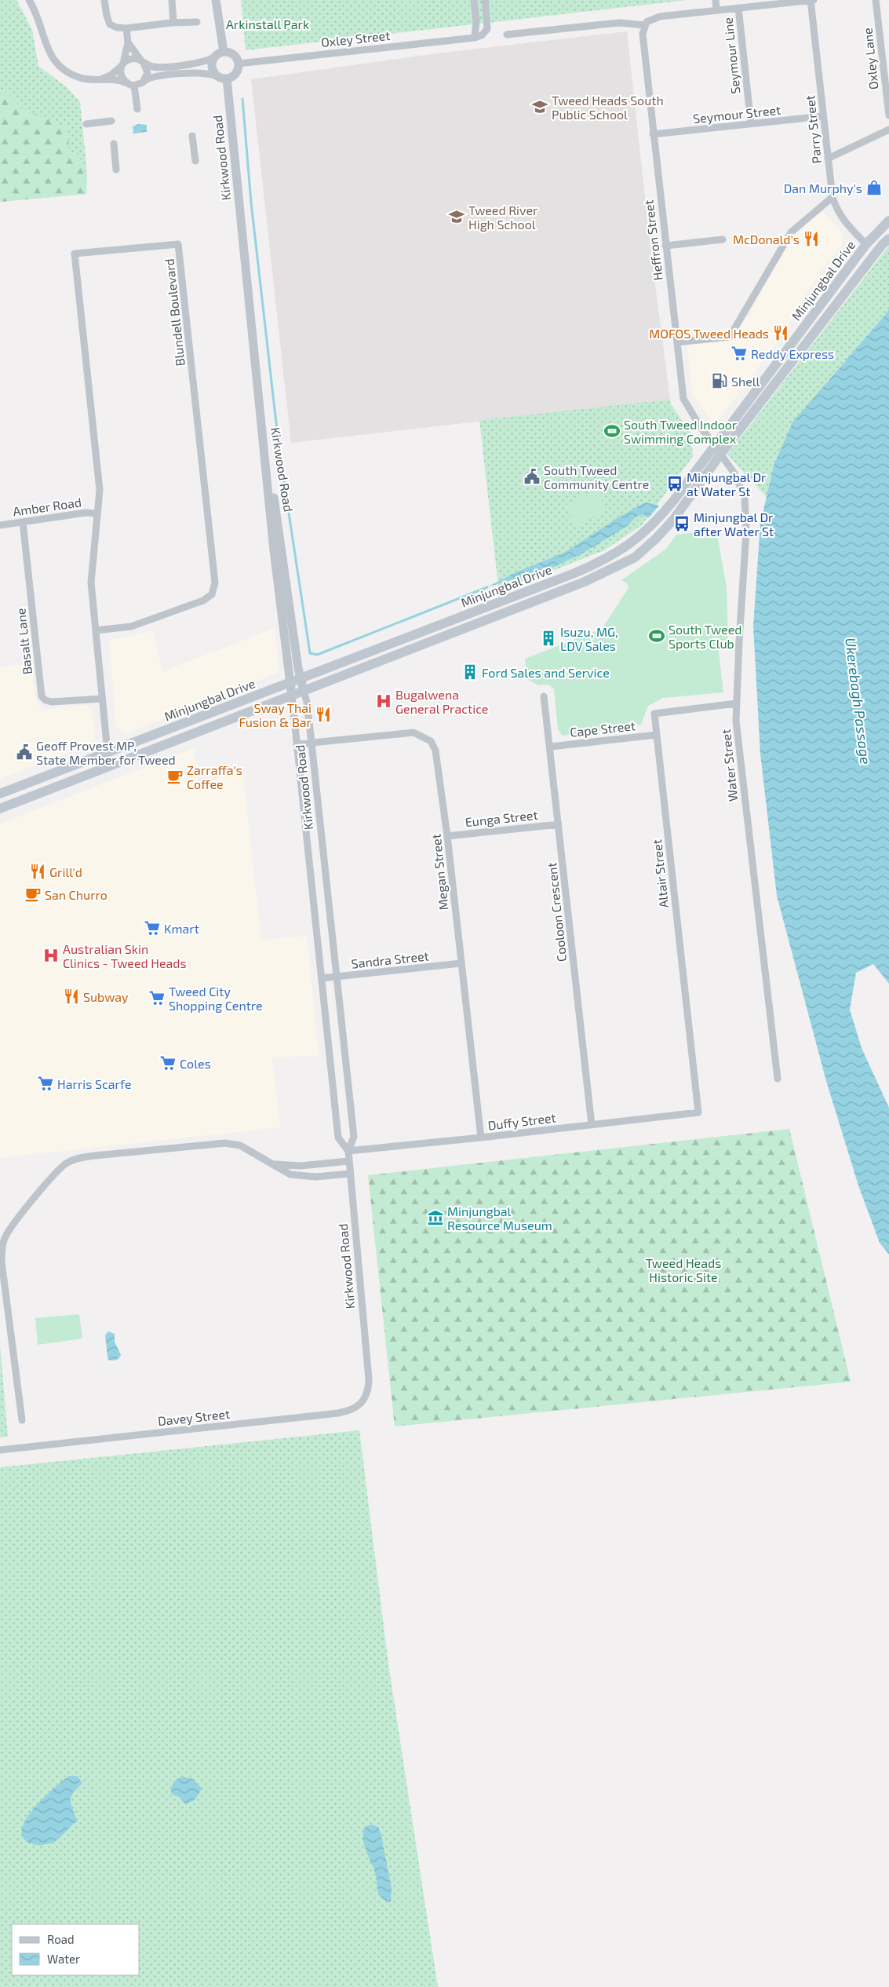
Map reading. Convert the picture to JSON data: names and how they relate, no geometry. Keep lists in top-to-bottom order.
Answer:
{
  "streets": {
    "main road": ["Minjungbal Drive"],
    "street": [
      "Oxley Street",
      "Seymour Line",
      "Oxley Lane",
      "Seymour Street",
      "Parry Street",
      "Kirkwood Road",
      "Heffron Street",
      "Blundell Boulevard",
      "Amber Road",
      "Basalt Lane",
      "Cape Street",
      "Water Street",
      "Eunga Street",
      "Megan Street",
      "Altair Street",
      "Cooloon Crescent",
      "Sandra Street",
      "Duffy Street",
      "Davey Street"
    ]
  },
  "crossings": [
    ["Oxley Street", "Kirkwood Road"],
    ["Seymour Line", "Seymour Street"],
    ["Seymour Street", "Parry Street"],
    ["Seymour Street", "Heffron Street"],
    ["Parry Street", "Minjungbal Drive"],
    ["Kirkwood Road", "Minjungbal Drive"],
    ["Kirkwood Road", "Megan Street"],
    ["Kirkwood Road", "Sandra Street"],
    ["Kirkwood Road", "Duffy Street"],
    ["Kirkwood Road", "Davey Street"],
    ["Heffron Street", "Minjungbal Drive"],
    ["Heffron Street", "Water Street"],
    ["Minjungbal Drive", "Blundell Boulevard"],
    ["Minjungbal Drive", "Water Street"],
    ["Blundell Boulevard", "Amber Road"],
    ["Blundell Boulevard", "Basalt Lane"],
    ["Amber Road", "Basalt Lane"],
    ["Cape Street", "Altair Street"],
    ["Cape Street", "Cooloon Crescent"],
    ["Water Street", "Altair Street"],
    ["Eunga Street", "Megan Street"],
    ["Eunga Street", "Cooloon Crescent"],
    ["Megan Street", "Sandra Street"],
    ["Megan Street", "Duffy Street"],
    ["Altair Street", "Duffy Street"],
    ["Cooloon Crescent", "Duffy Street"]
  ],
  "water": ["Ukerebagh Passage"],
  "parks": ["Arkinstall Park", "Tweed Heads Historic Site"],
  "places": {
    "school or university": ["Tweed Heads South Public School", "Tweed River High School"],
    "shop": ["Dan Murphy's"],
    "restaurant": [
      "McDonald's",
      "MOFOS Tweed Heads",
      "Sway Thai Fusion & Bar",
      "Grill'd",
      "Subway"
    ],
    "supermarket": [
      "Reddy Express",
      "Kmart",
      "Tweed City Shopping Centre",
      "Coles",
      "Harris Scarfe"
    ],
    "fuel station": ["Shell"],
    "sports": ["South Tweed Indoor Swimming Complex", "South Tweed Sports Club"],
    "public building": ["South Tweed Community Centre", "Geoff Provest MP, State Member for Tweed"],
    "bus stop": ["Minjungbal Dr at Water St", "Minjungbal Dr after Water St"],
    "building": ["Isuzu, MG, LDV Sales", "Ford Sales and Service"],
    "hospital": ["Bugalwena General Practice", "Australian Skin Clinics - Tweed Heads"],
    "cafe": ["Zarraffa's Coffee", "San Churro"],
    "museum": ["Minjungbal Resource Museum"]
  },
  "legend": ["Road", "Water"]
}
